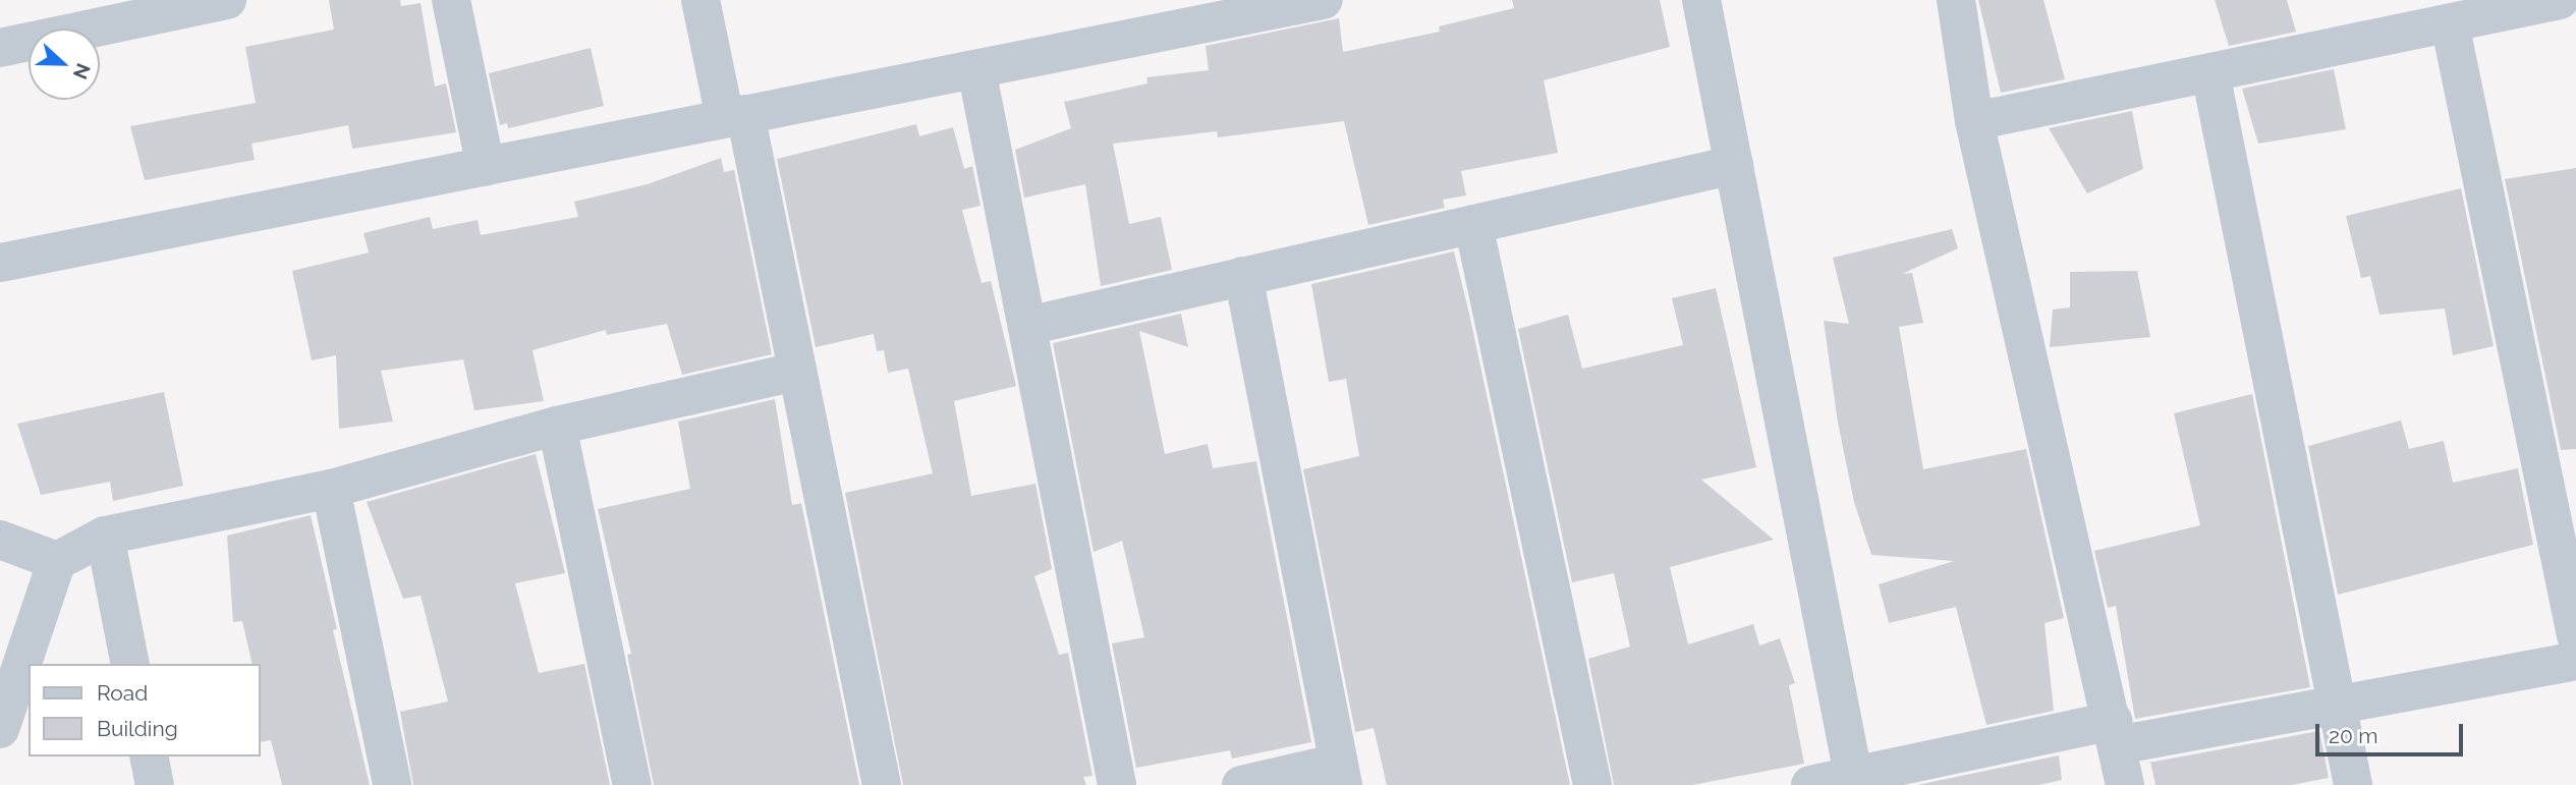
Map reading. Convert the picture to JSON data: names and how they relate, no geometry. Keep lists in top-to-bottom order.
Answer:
{
  "legend": ["Road", "Building"],
  "scale_bar": "20 m",
  "north": "right"
}
